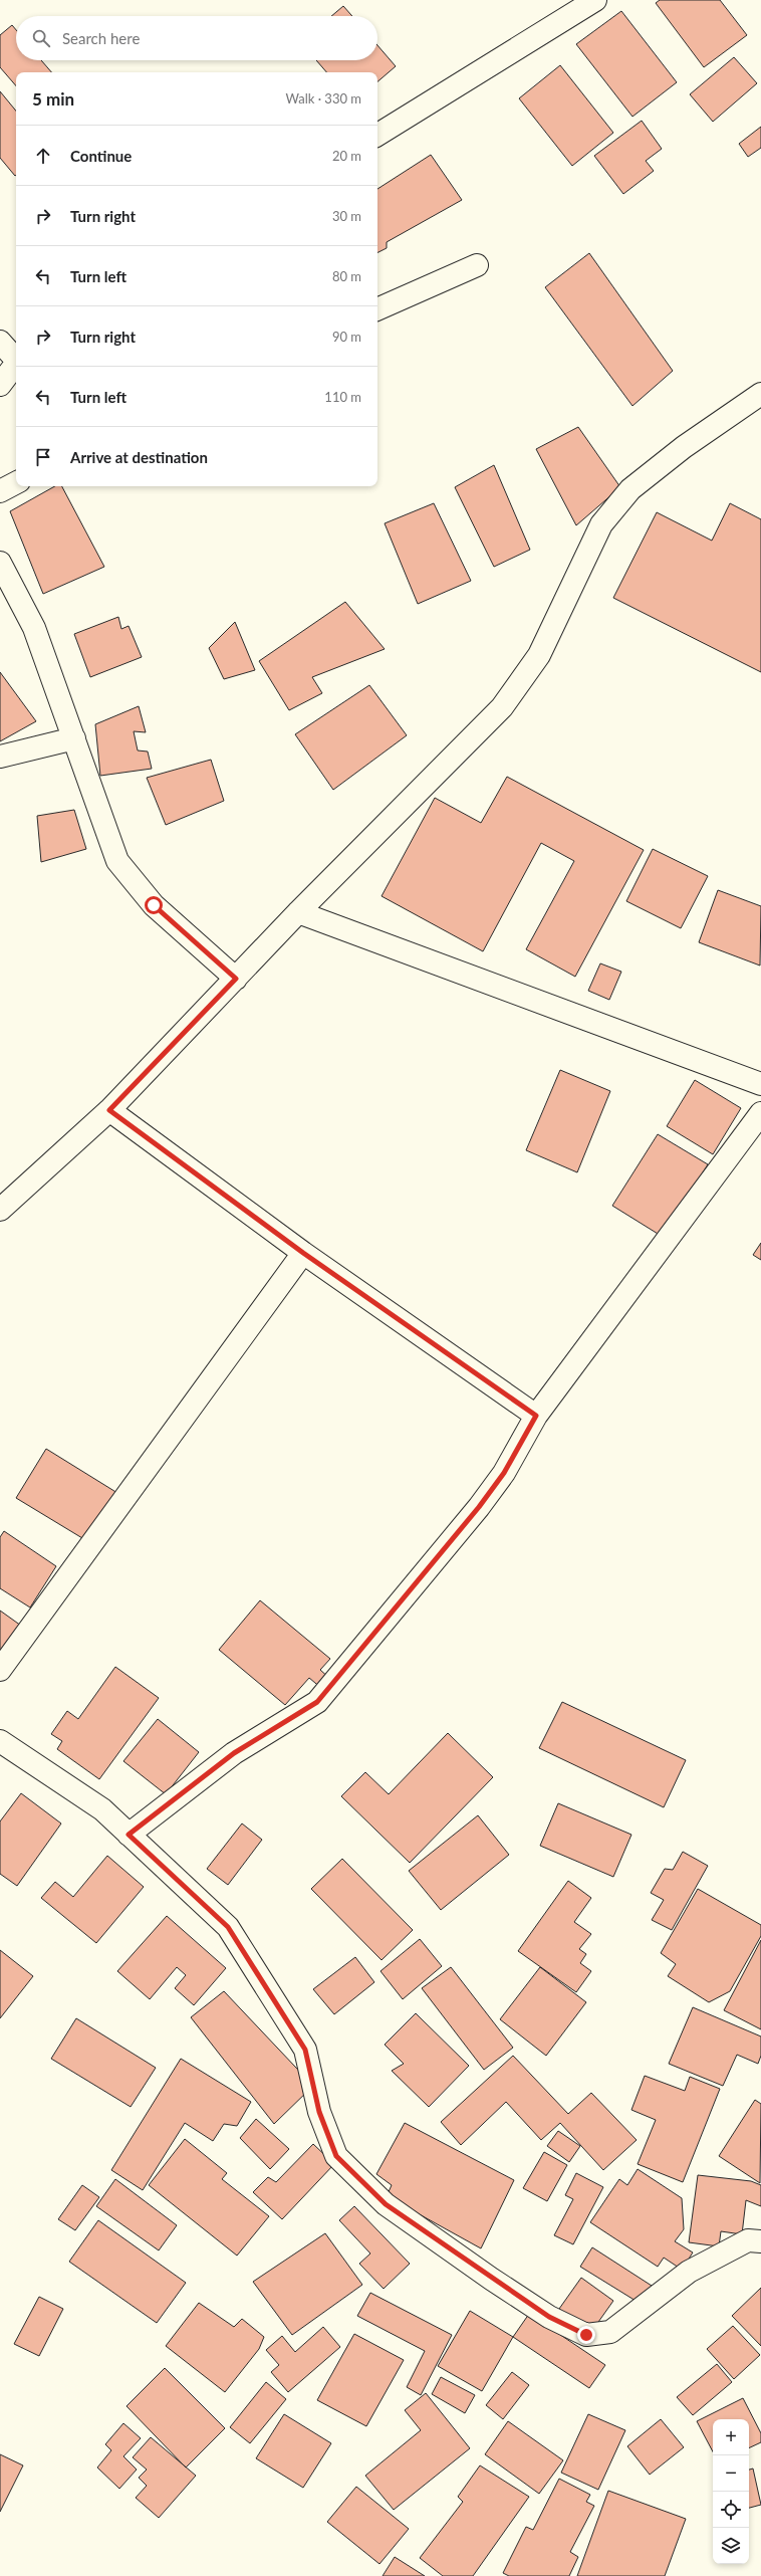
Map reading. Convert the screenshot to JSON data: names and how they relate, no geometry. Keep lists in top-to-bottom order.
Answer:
{
  "page": {
    "search": "Search here",
    "heading": ["5 min", "Walk · 330 m"],
    "list": [
      ["Continue", "20 m"],
      ["Turn right", "30 m"],
      ["Turn left", "80 m"],
      ["Turn right", "90 m"],
      ["Turn left", "110 m"],
      "Arrive at destination"
    ],
    "map_buttons": ["+", "−"]
  }
}
